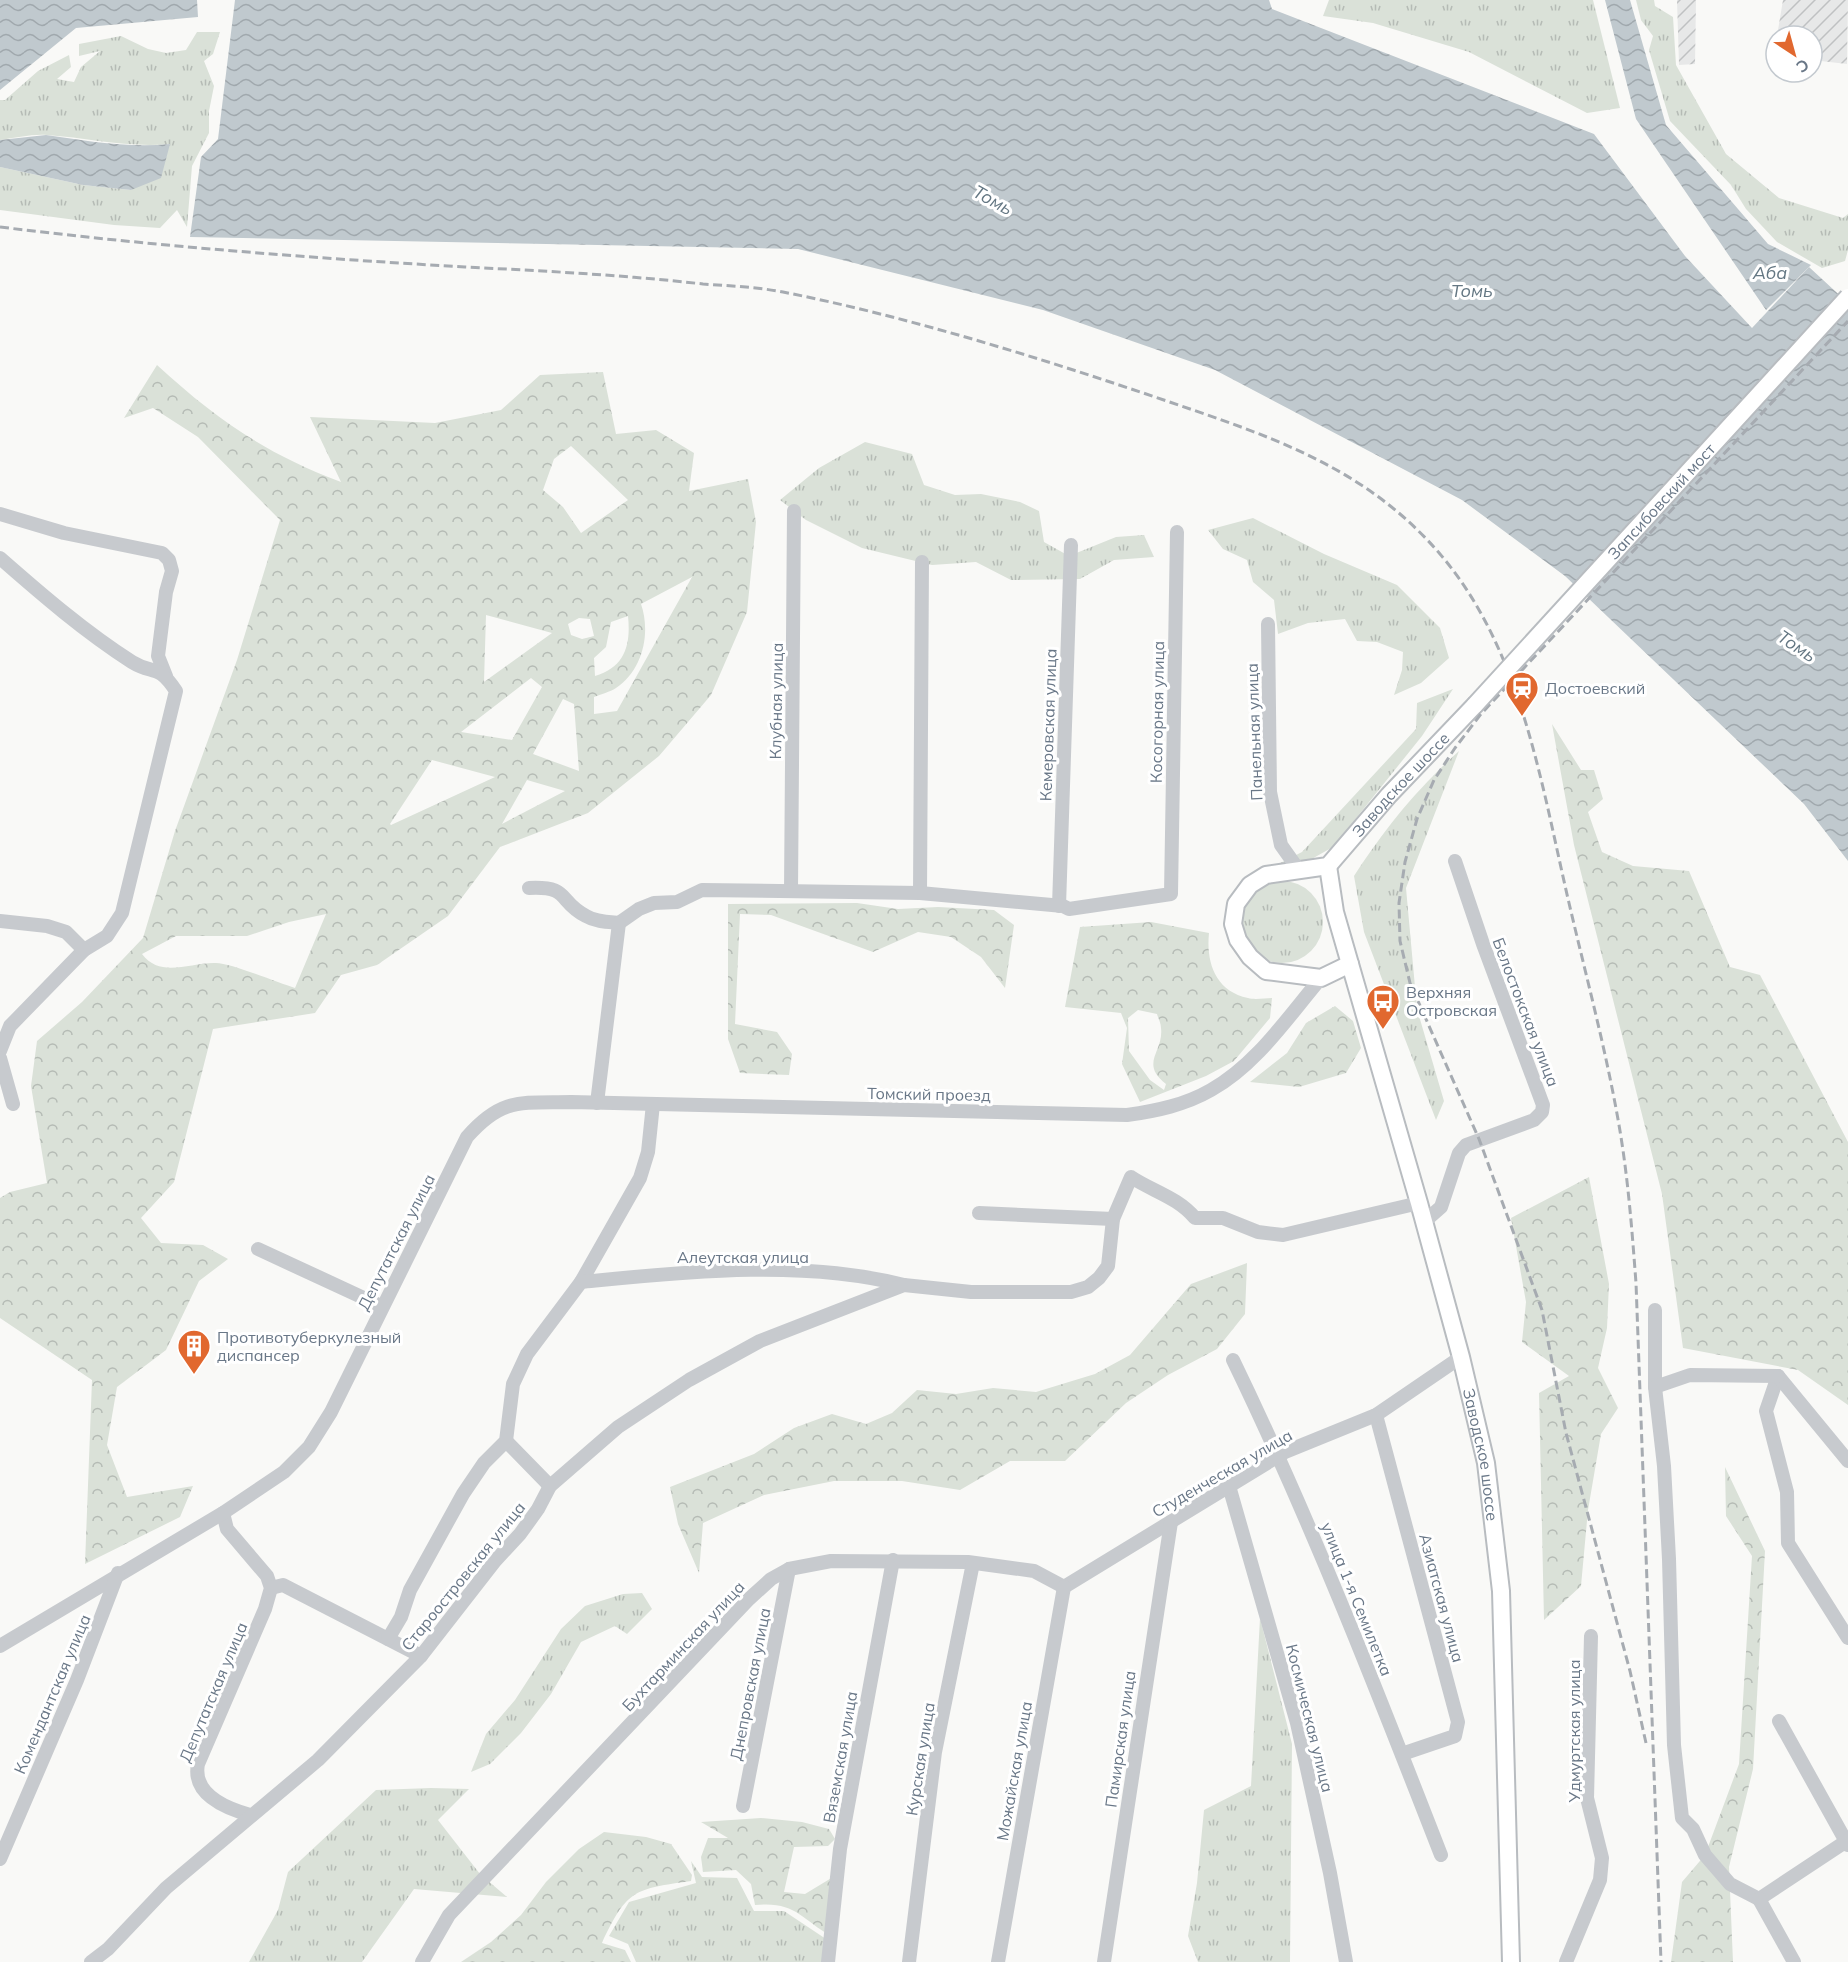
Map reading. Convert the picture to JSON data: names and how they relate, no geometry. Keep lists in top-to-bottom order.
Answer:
{
  "streets": {
    "main road": ["Запсибовский мост", "Заводское шоссе"],
    "street": [
      "Клубная улица",
      "Косогорная улица",
      "Кемеровская улица",
      "Панельная улица",
      "Белостокская улица",
      "Томский проезд",
      "Депутатская улица",
      "Алеутская улица",
      "Студенческая улица",
      "Староостровская улица",
      "Азиатская улица",
      "улица 1-я Семилетка",
      "Бухтарминская улица",
      "Днепровская улица",
      "Комендантская улица",
      "Космическая улица",
      "Удмуртская улица",
      "Памирская улица",
      "Вяземская улица",
      "Курская улица",
      "Можайская улица"
    ]
  },
  "crossings": [
    ["Запсибовский мост", "Заводское шоссе"],
    ["Косогорная улица", "Кемеровская улица"],
    ["Панельная улица", "Заводское шоссе"],
    ["Панельная улица", "Томский проезд"],
    ["Заводское шоссе", "Белостокская улица"],
    ["Заводское шоссе", "Томский проезд"],
    ["Заводское шоссе", "Студенческая улица"],
    ["Заводское шоссе", "Староостровская улица"],
    ["Томский проезд", "Депутатская улица"],
    ["Депутатская улица", "Староостровская улица"],
    ["Депутатская улица", "Комендантская улица"],
    ["Алеутская улица", "Староостровская улица"],
    ["Студенческая улица", "Азиатская улица"],
    ["Студенческая улица", "улица 1-я Семилетка"],
    ["Студенческая улица", "Бухтарминская улица"],
    ["Студенческая улица", "Космическая улица"],
    ["Студенческая улица", "Памирская улица"],
    ["Студенческая улица", "Можайская улица"],
    ["Азиатская улица", "улица 1-я Семилетка"],
    ["Бухтарминская улица", "Днепровская улица"],
    ["Бухтарминская улица", "Вяземская улица"],
    ["Бухтарминская улица", "Курская улица"],
    ["Бухтарминская улица", "Можайская улица"]
  ],
  "water": ["Томь", "Аба"],
  "places": {
    "station": ["Достоевский"],
    "bus stop": ["Верхняя Островская"],
    "building": ["Противотуберкулезный диспансер"]
  },
  "north": "bottom right"
}
